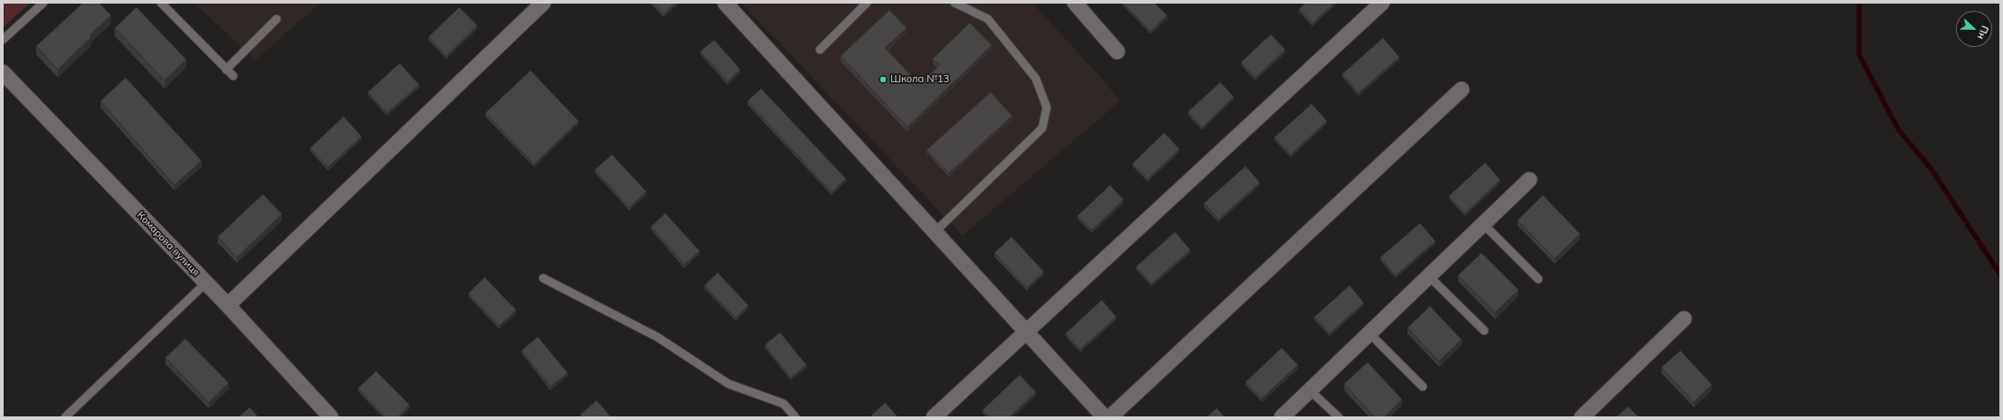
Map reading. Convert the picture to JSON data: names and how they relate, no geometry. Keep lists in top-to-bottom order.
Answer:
{
  "streets": {
    "street": ["Комарова вулиця"]
  },
  "places": ["Школа №13"],
  "north": "right"
}
